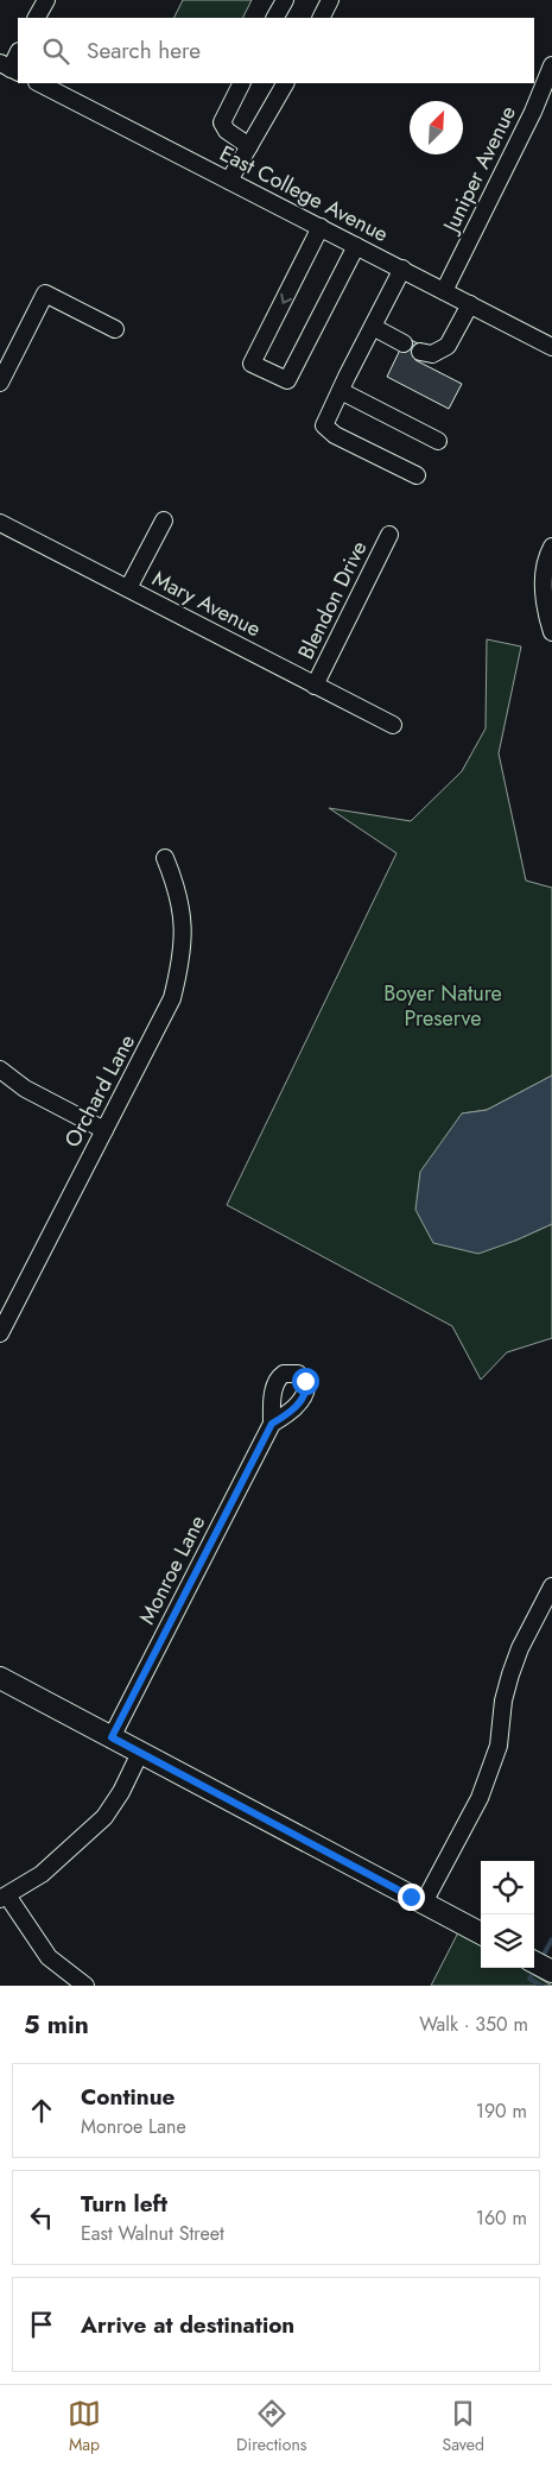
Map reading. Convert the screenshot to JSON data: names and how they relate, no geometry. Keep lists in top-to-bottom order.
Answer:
{
  "streets": {
    "street": [
      "Juniper Avenue",
      "East College Avenue",
      "Blendon Drive",
      "Mary Avenue",
      "Orchard Lane",
      "Monroe Lane"
    ]
  },
  "crossings": [
    ["Juniper Avenue", "East College Avenue"],
    ["Blendon Drive", "Mary Avenue"]
  ],
  "parks": ["Boyer Nature Preserve"],
  "north": "top right",
  "page": {
    "search": "Search here",
    "heading": ["5 min", "Walk · 350 m"],
    "list": [
      ["Continue", "Monroe Lane", "190 m"],
      ["Turn left", "East Walnut Street", "160 m"],
      "Arrive at destination"
    ],
    "nav": ["Map", "Directions", "Saved"]
  }
}
